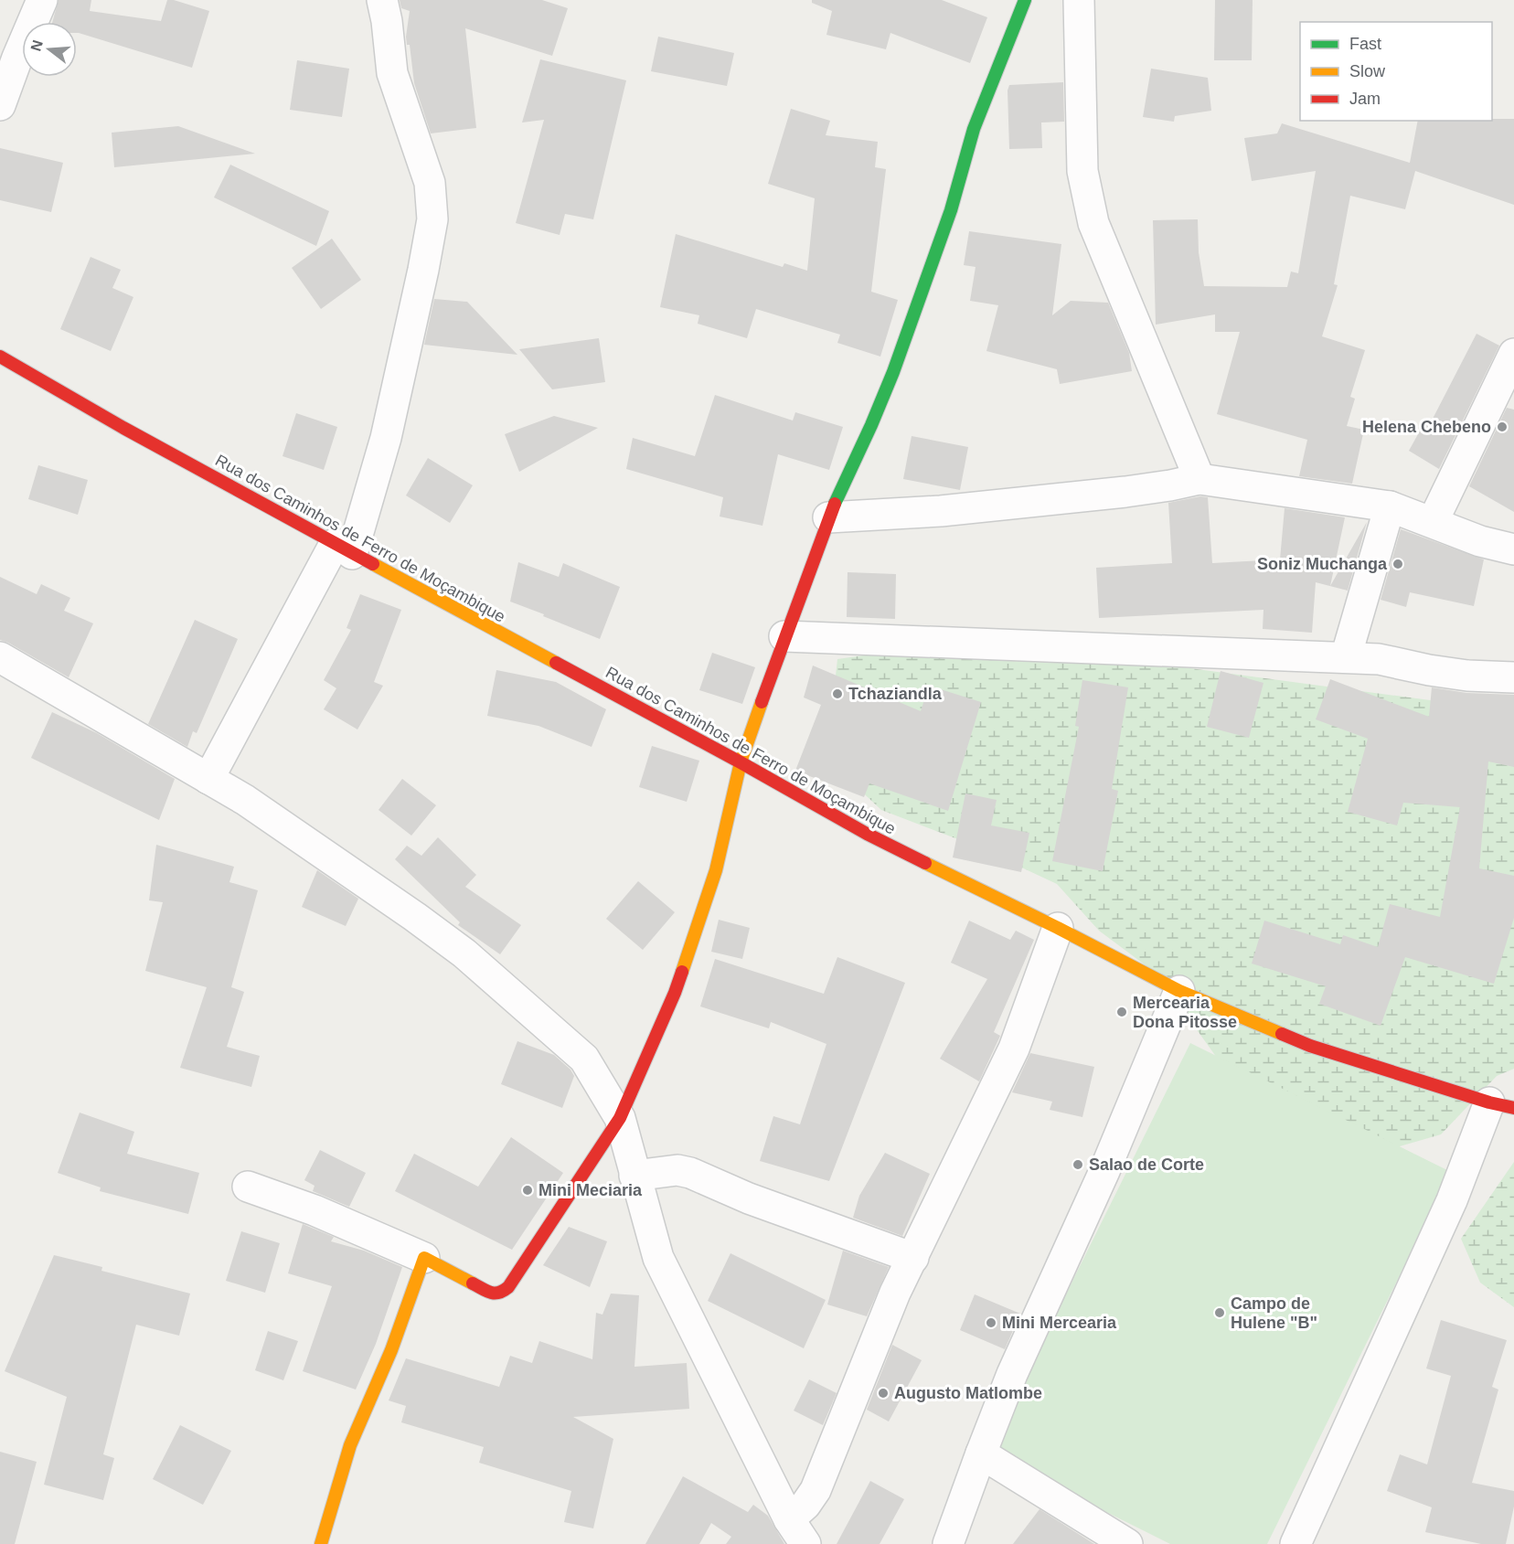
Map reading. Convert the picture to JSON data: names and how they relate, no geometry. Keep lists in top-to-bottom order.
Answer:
{
  "streets": {
    "street": ["Rua dos Caminhos de Ferro de Moçambique"]
  },
  "places": [
    "Helena Chebeno",
    "Soniz Muchanga",
    "Tchaziandla",
    "Mercearia Dona Pitosse",
    "Salao de Corte",
    "Mini Meciaria",
    "Campo de Hulene \"B\"",
    "Mini Mercearia",
    "Augusto Matlombe"
  ],
  "legend": ["Fast", "Slow", "Jam"],
  "north": "left"
}
